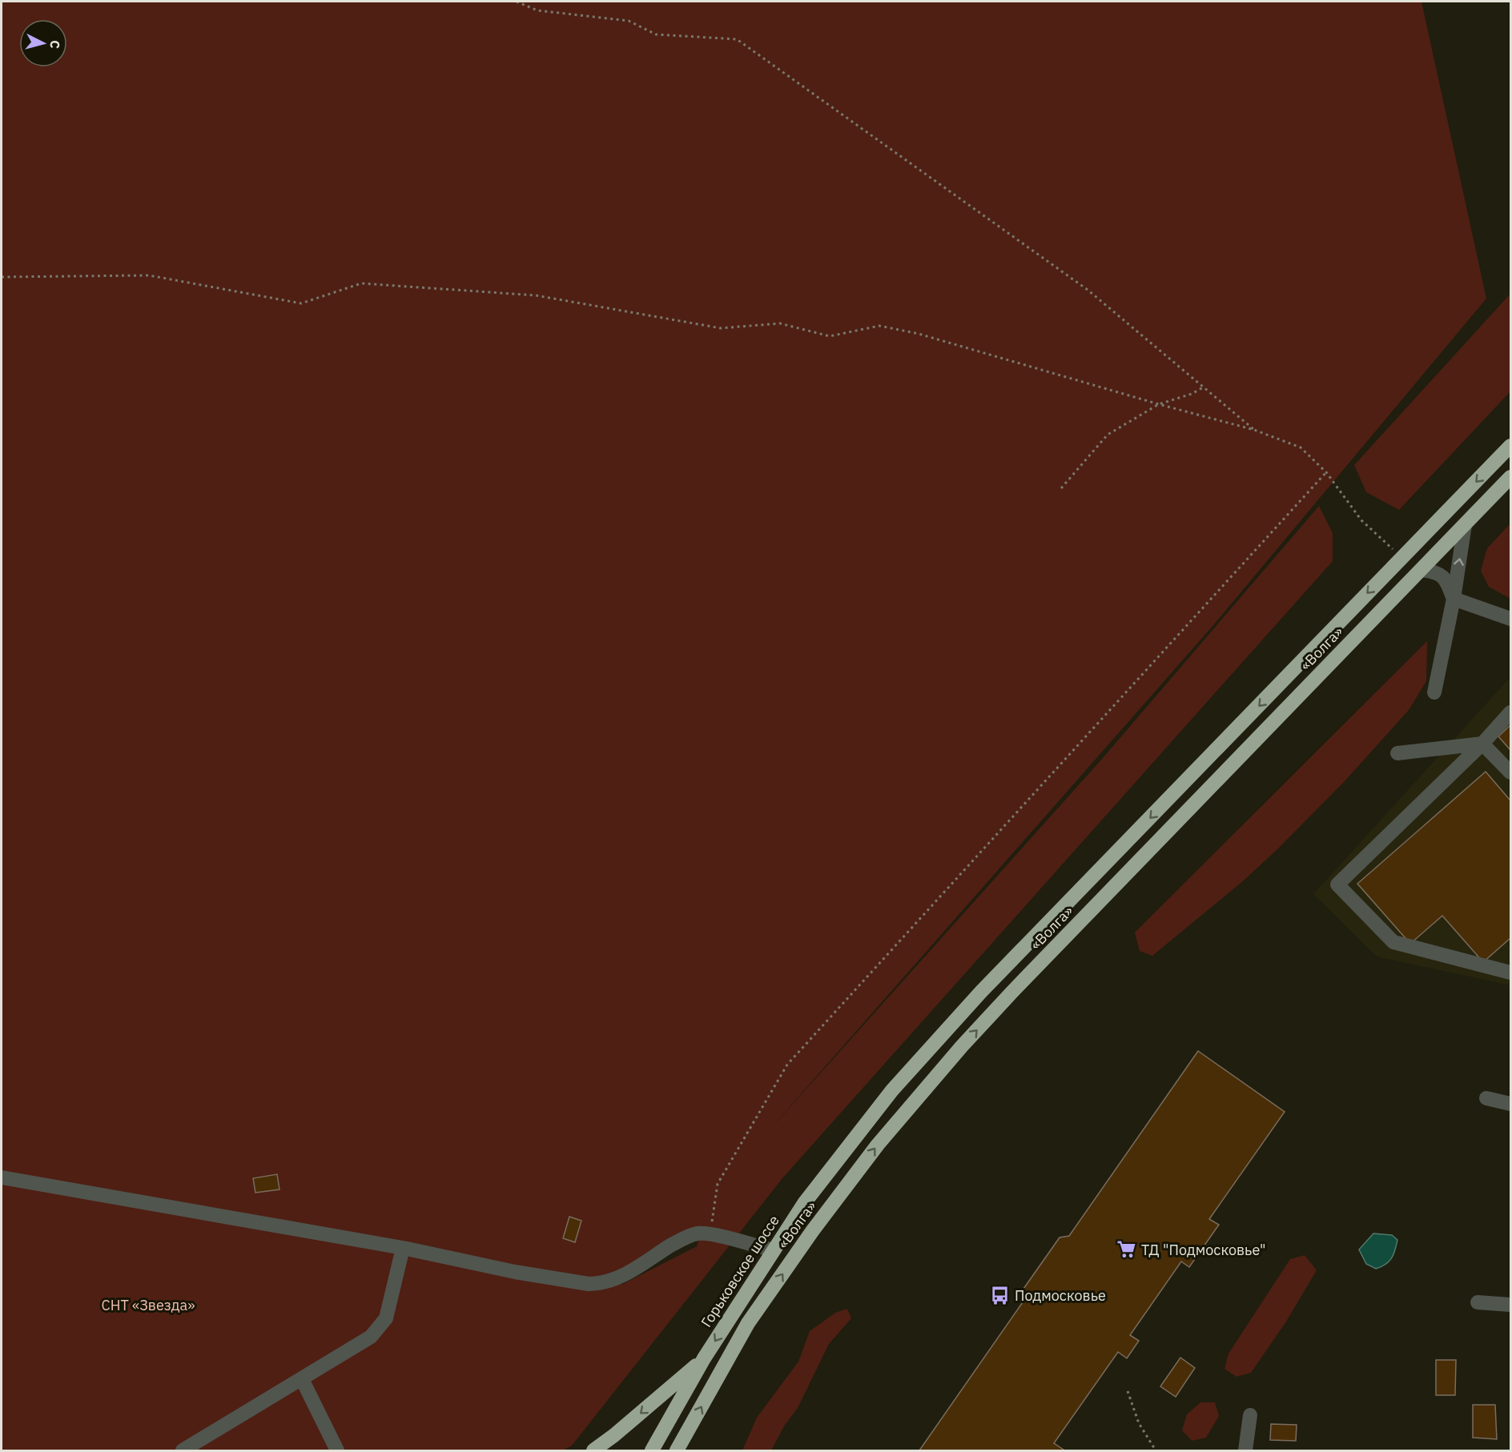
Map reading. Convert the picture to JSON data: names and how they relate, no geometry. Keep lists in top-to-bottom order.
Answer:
{
  "streets": {
    "highway": ["«Волга»", "Горьковское шоссе"]
  },
  "crossings": [
    ["«Волга»", "Горьковское шоссе"]
  ],
  "one_way": ["Горьковское шоссе"],
  "parks": ["СНТ «Звезда»"],
  "places": {
    "supermarket": ["ТД \"Подмосковье\""],
    "bus stop": ["Подмосковье"]
  },
  "north": "right"
}
